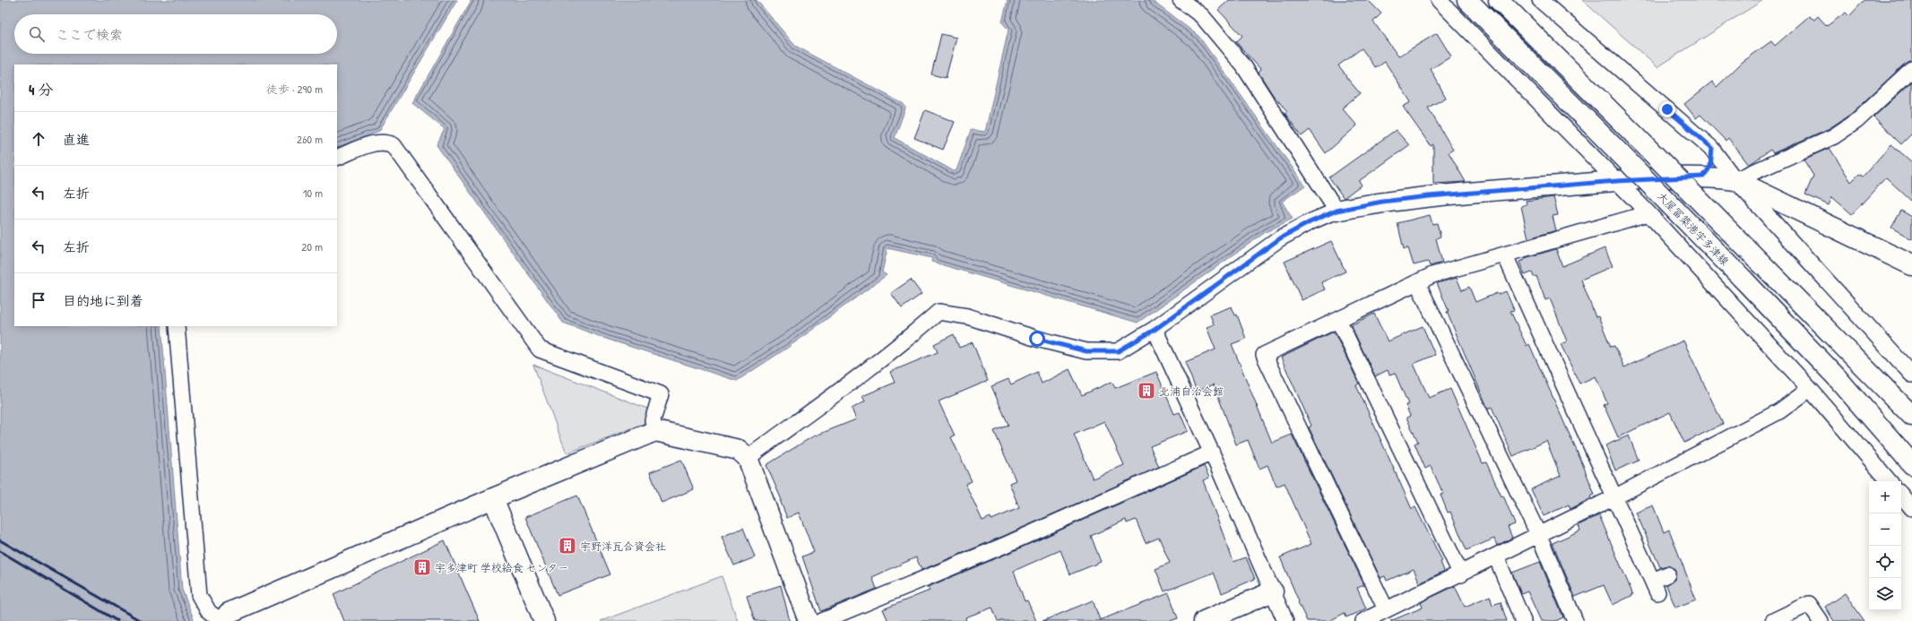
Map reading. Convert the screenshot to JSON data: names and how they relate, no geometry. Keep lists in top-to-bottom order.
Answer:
{
  "streets": {
    "street": ["大屋冨築港宇多津線"]
  },
  "places": {
    "building": ["北浦自治会館", "宇野洋瓦合資会社", "宇多津町 学校給食 センター"]
  },
  "page": {
    "search": "ここで検索",
    "heading": ["4 分", "徒歩 · 290 m"],
    "list": [
      ["直進", "260 m"],
      ["左折", "10 m"],
      ["左折", "20 m"],
      "目的地に到着"
    ],
    "map_buttons": ["+", "−"]
  }
}
